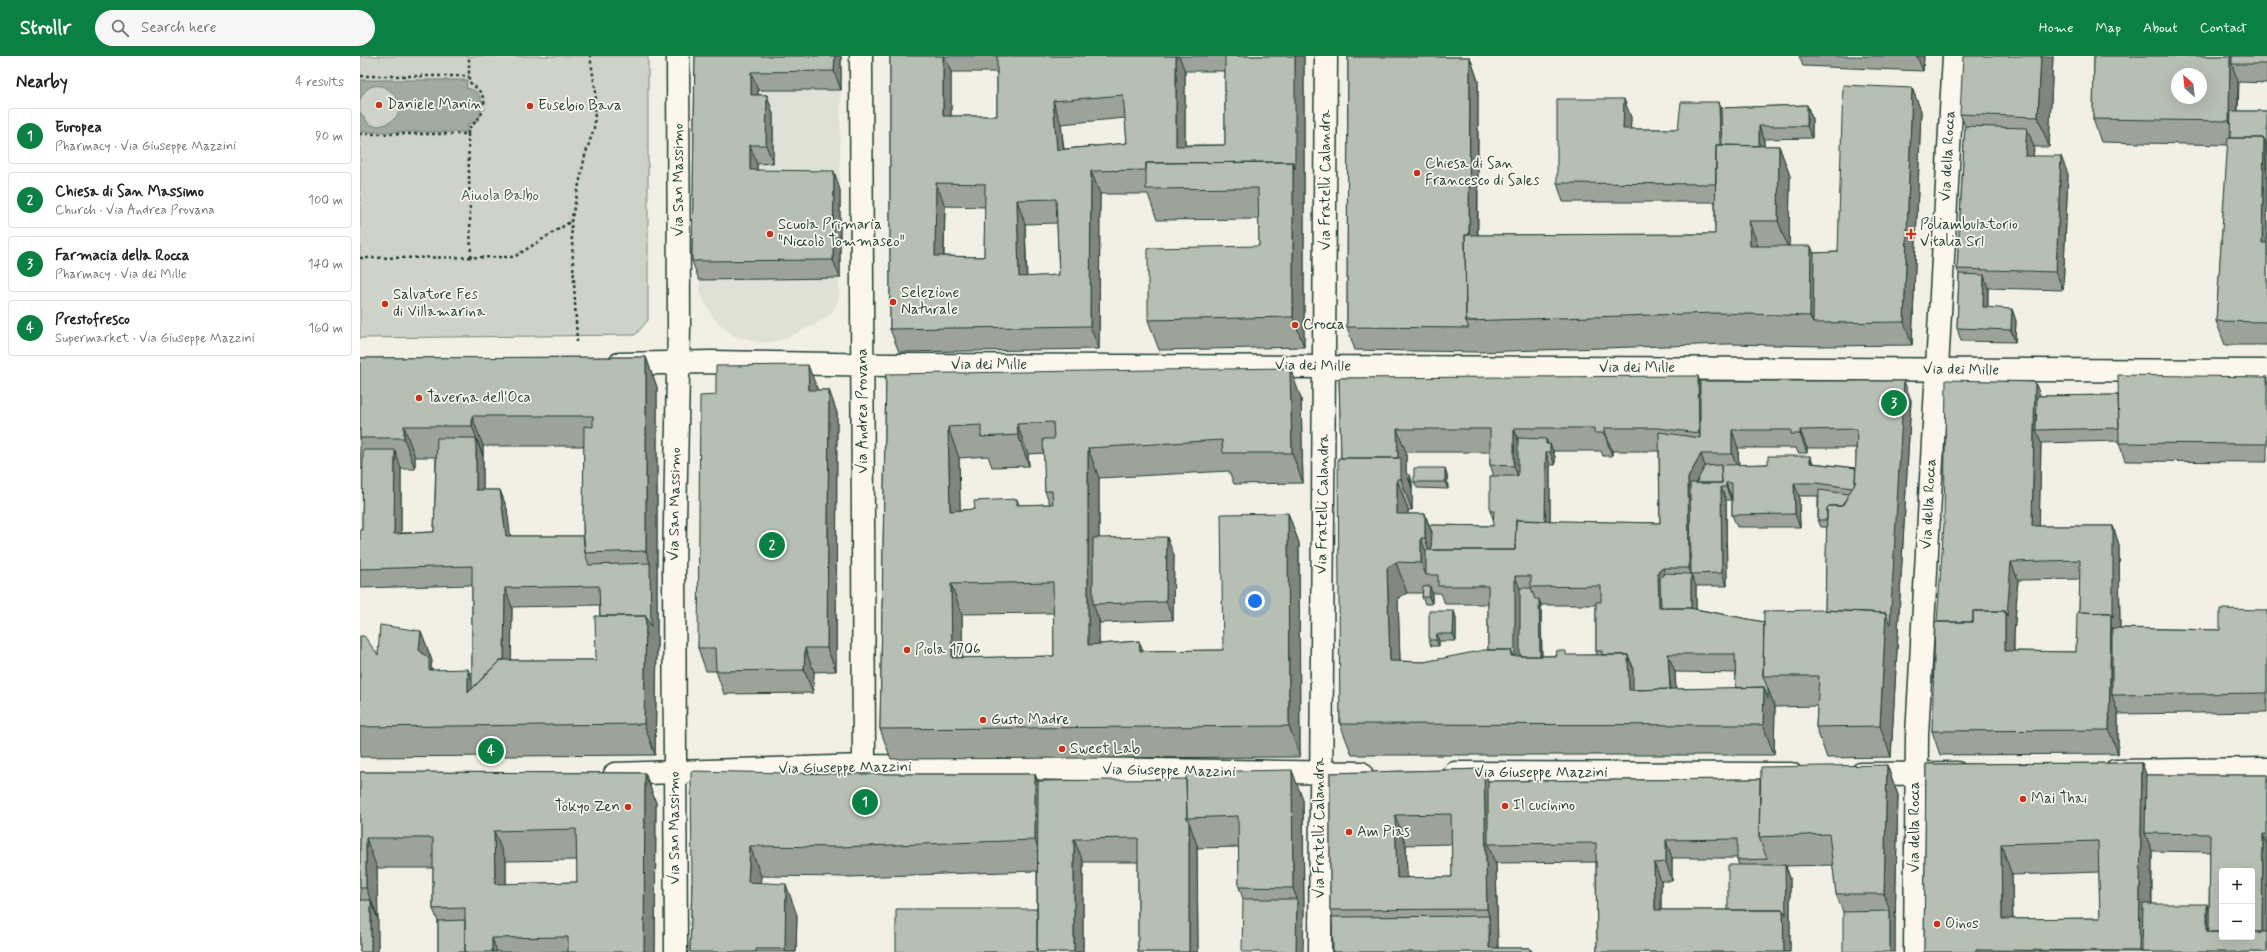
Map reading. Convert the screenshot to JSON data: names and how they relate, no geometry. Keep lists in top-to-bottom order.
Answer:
{
  "streets": {
    "street": [
      "Via della Rocca",
      "Via San Massimo",
      "Via Fratelli Calandra",
      "Via dei Mille",
      "Via Andrea Provana",
      "Via Giuseppe Mazzini"
    ]
  },
  "crossings": [
    ["Via della Rocca", "Via dei Mille"],
    ["Via San Massimo", "Via dei Mille"],
    ["Via San Massimo", "Via Giuseppe Mazzini"],
    ["Via Fratelli Calandra", "Via dei Mille"],
    ["Via Fratelli Calandra", "Via Giuseppe Mazzini"],
    ["Via dei Mille", "Via Andrea Provana"],
    ["Via Andrea Provana", "Via Giuseppe Mazzini"]
  ],
  "parks": ["Aiuola Balbo"],
  "places": {
    "other": [
      "Daniele Manin",
      "Eusebio Bava",
      "Chiesa di San Francesco di Sales",
      "Scuola Primaria \"Niccolò Tommaseo\"",
      "Selezione Naturale",
      "Salvatore Fes di Villamarina",
      "Crocca",
      "Taverna dell'Oca",
      "Piola 1706",
      "Gusto Madre",
      "Sweet Lab",
      "Mai Thai",
      "Il cucinino",
      "Tokyo Zen",
      "Am Pias",
      "Oinos"
    ],
    "health": ["Poliambulatorio Vitalia Srl"]
  },
  "north": "top left",
  "page": {
    "header": "Strollr",
    "search": "Search here",
    "nav": [
      "Home",
      "Map",
      "About",
      "Contact"
    ],
    "heading": ["Nearby", "4 results"],
    "list": [
      {
        "mark": "1",
        "name": "Europea",
        "note": "Pharmacy · Via Giuseppe Mazzini",
        "value": "90 m"
      },
      {
        "mark": "2",
        "name": "Chiesa di San Massimo",
        "note": "Church · Via Andrea Provana",
        "value": "100 m"
      },
      {
        "mark": "3",
        "name": "Farmacia della Rocca",
        "note": "Pharmacy · Via dei Mille",
        "value": "140 m"
      },
      {
        "mark": "4",
        "name": "Prestofresco",
        "note": "Supermarket · Via Giuseppe Mazzini",
        "value": "160 m"
      }
    ],
    "pins": [
      "3",
      "2",
      "4",
      "1"
    ],
    "map_buttons": ["+", "−"]
  }
}
